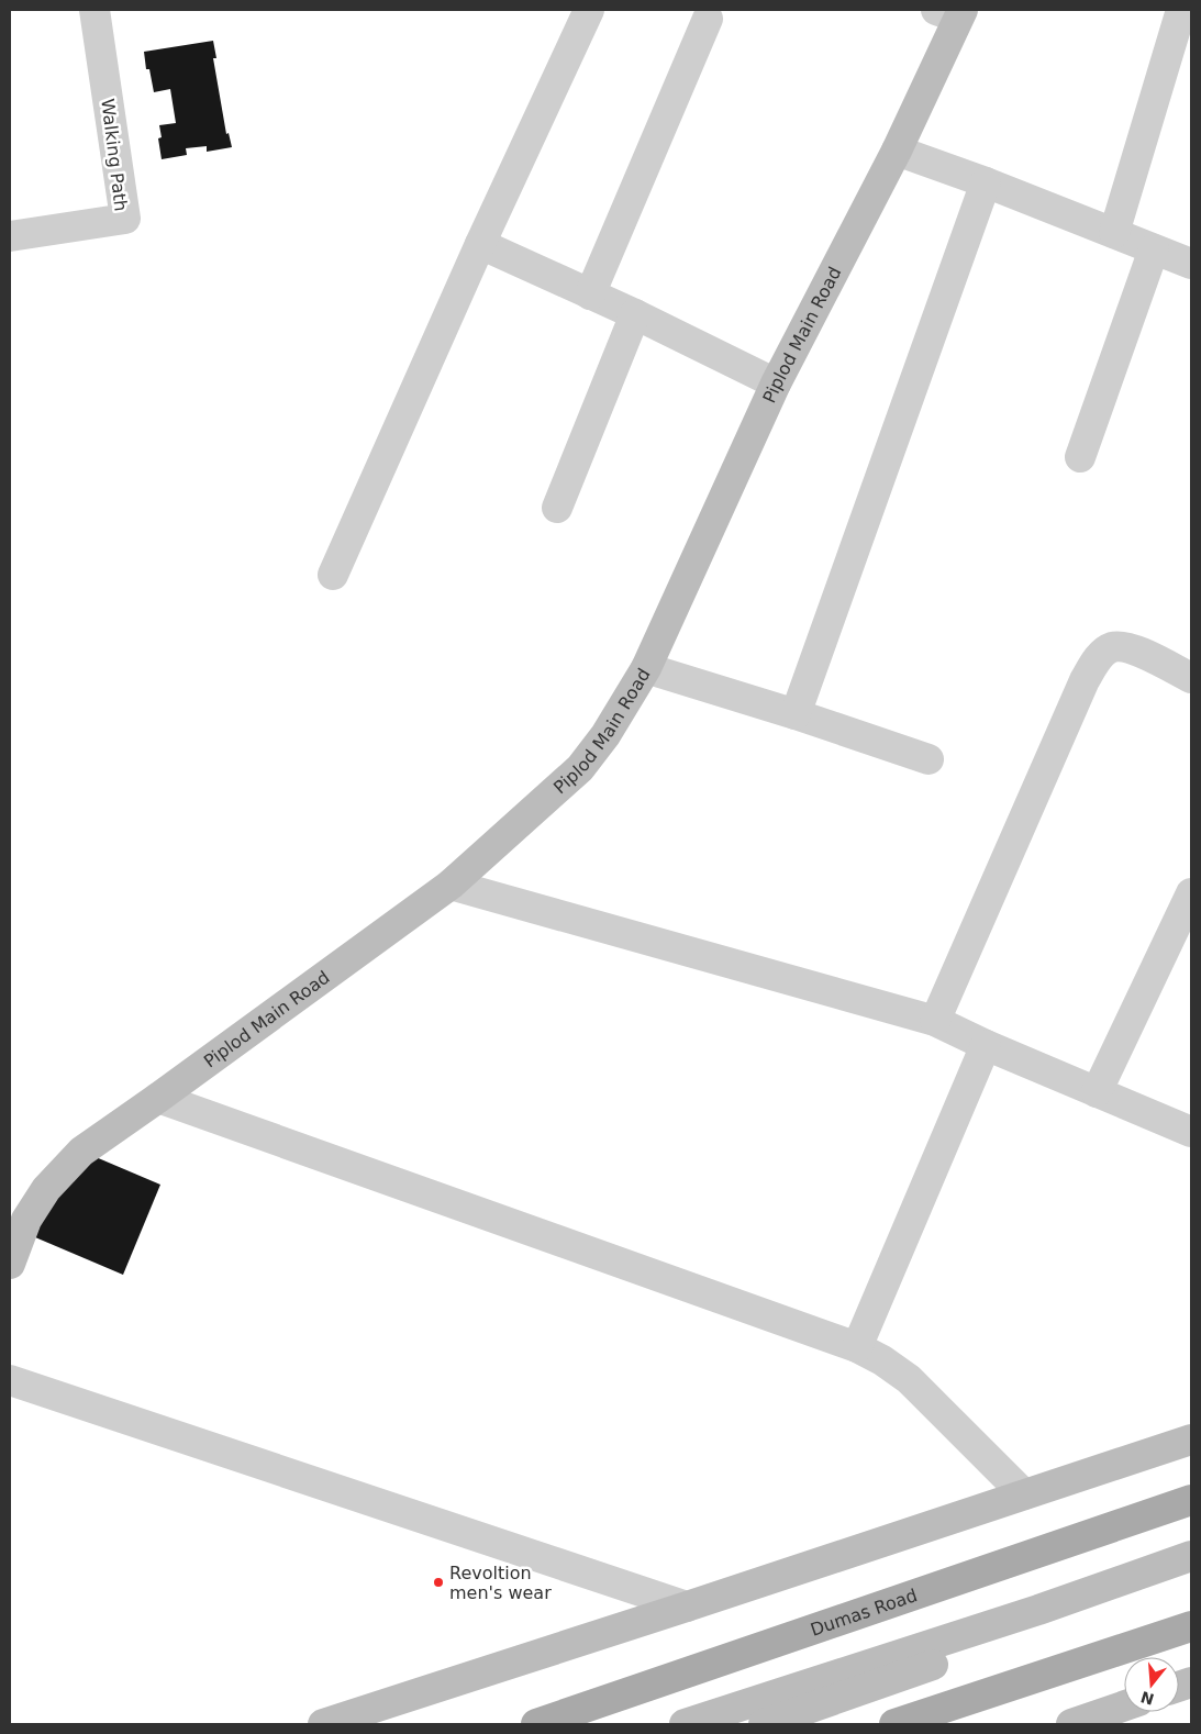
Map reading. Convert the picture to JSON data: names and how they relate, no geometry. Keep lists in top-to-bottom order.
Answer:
{
  "streets": {
    "main road": ["Dumas Road"],
    "street": ["Walking Path", "Piplod Main Road"]
  },
  "places": ["Revoltion men's wear"],
  "north": "bottom"
}
